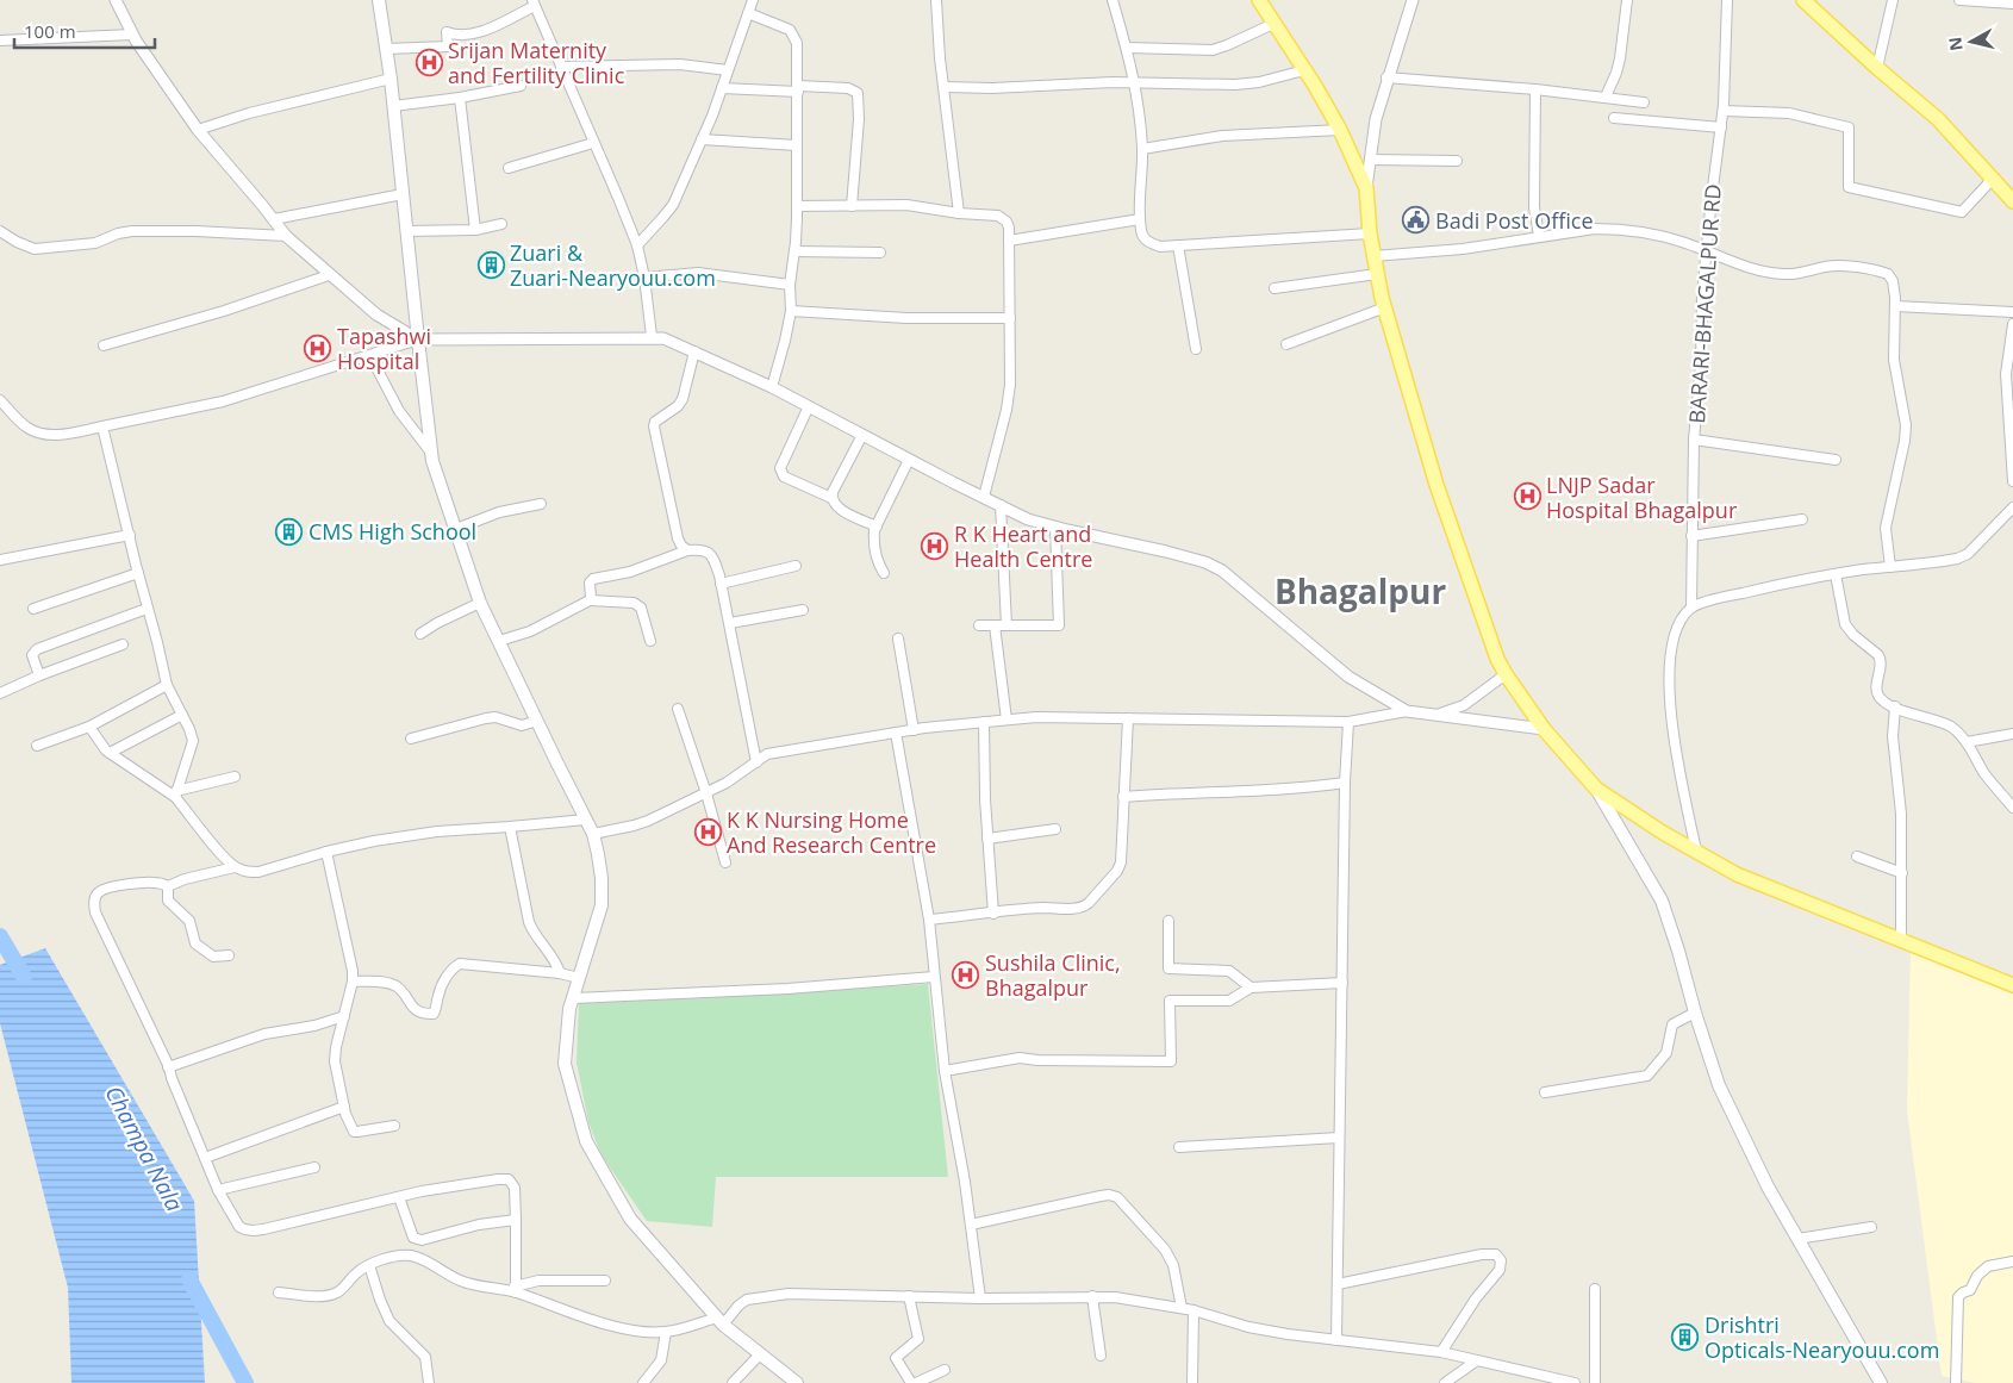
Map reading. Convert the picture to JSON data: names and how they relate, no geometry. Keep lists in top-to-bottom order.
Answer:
{
  "streets": {
    "street": ["BARARI-BHAGALPUR RD"]
  },
  "districts": ["Bhagalpur"],
  "water": ["Champa Nala"],
  "places": {
    "hospital": [
      "Srijan Maternity and Fertility Clinic",
      "Tapashwi Hospital",
      "LNJP Sadar Hospital Bhagalpur",
      "R K Heart and Health Centre",
      "K K Nursing Home And Research Centre",
      "Sushila Clinic, Bhagalpur"
    ],
    "public building": ["Badi Post Office"],
    "building": ["Zuari & Zuari-Nearyouu.com", "CMS High School", "Drishtri Opticals-Nearyouu.com"]
  },
  "scale_bar": "100 m",
  "north": "left"
}
